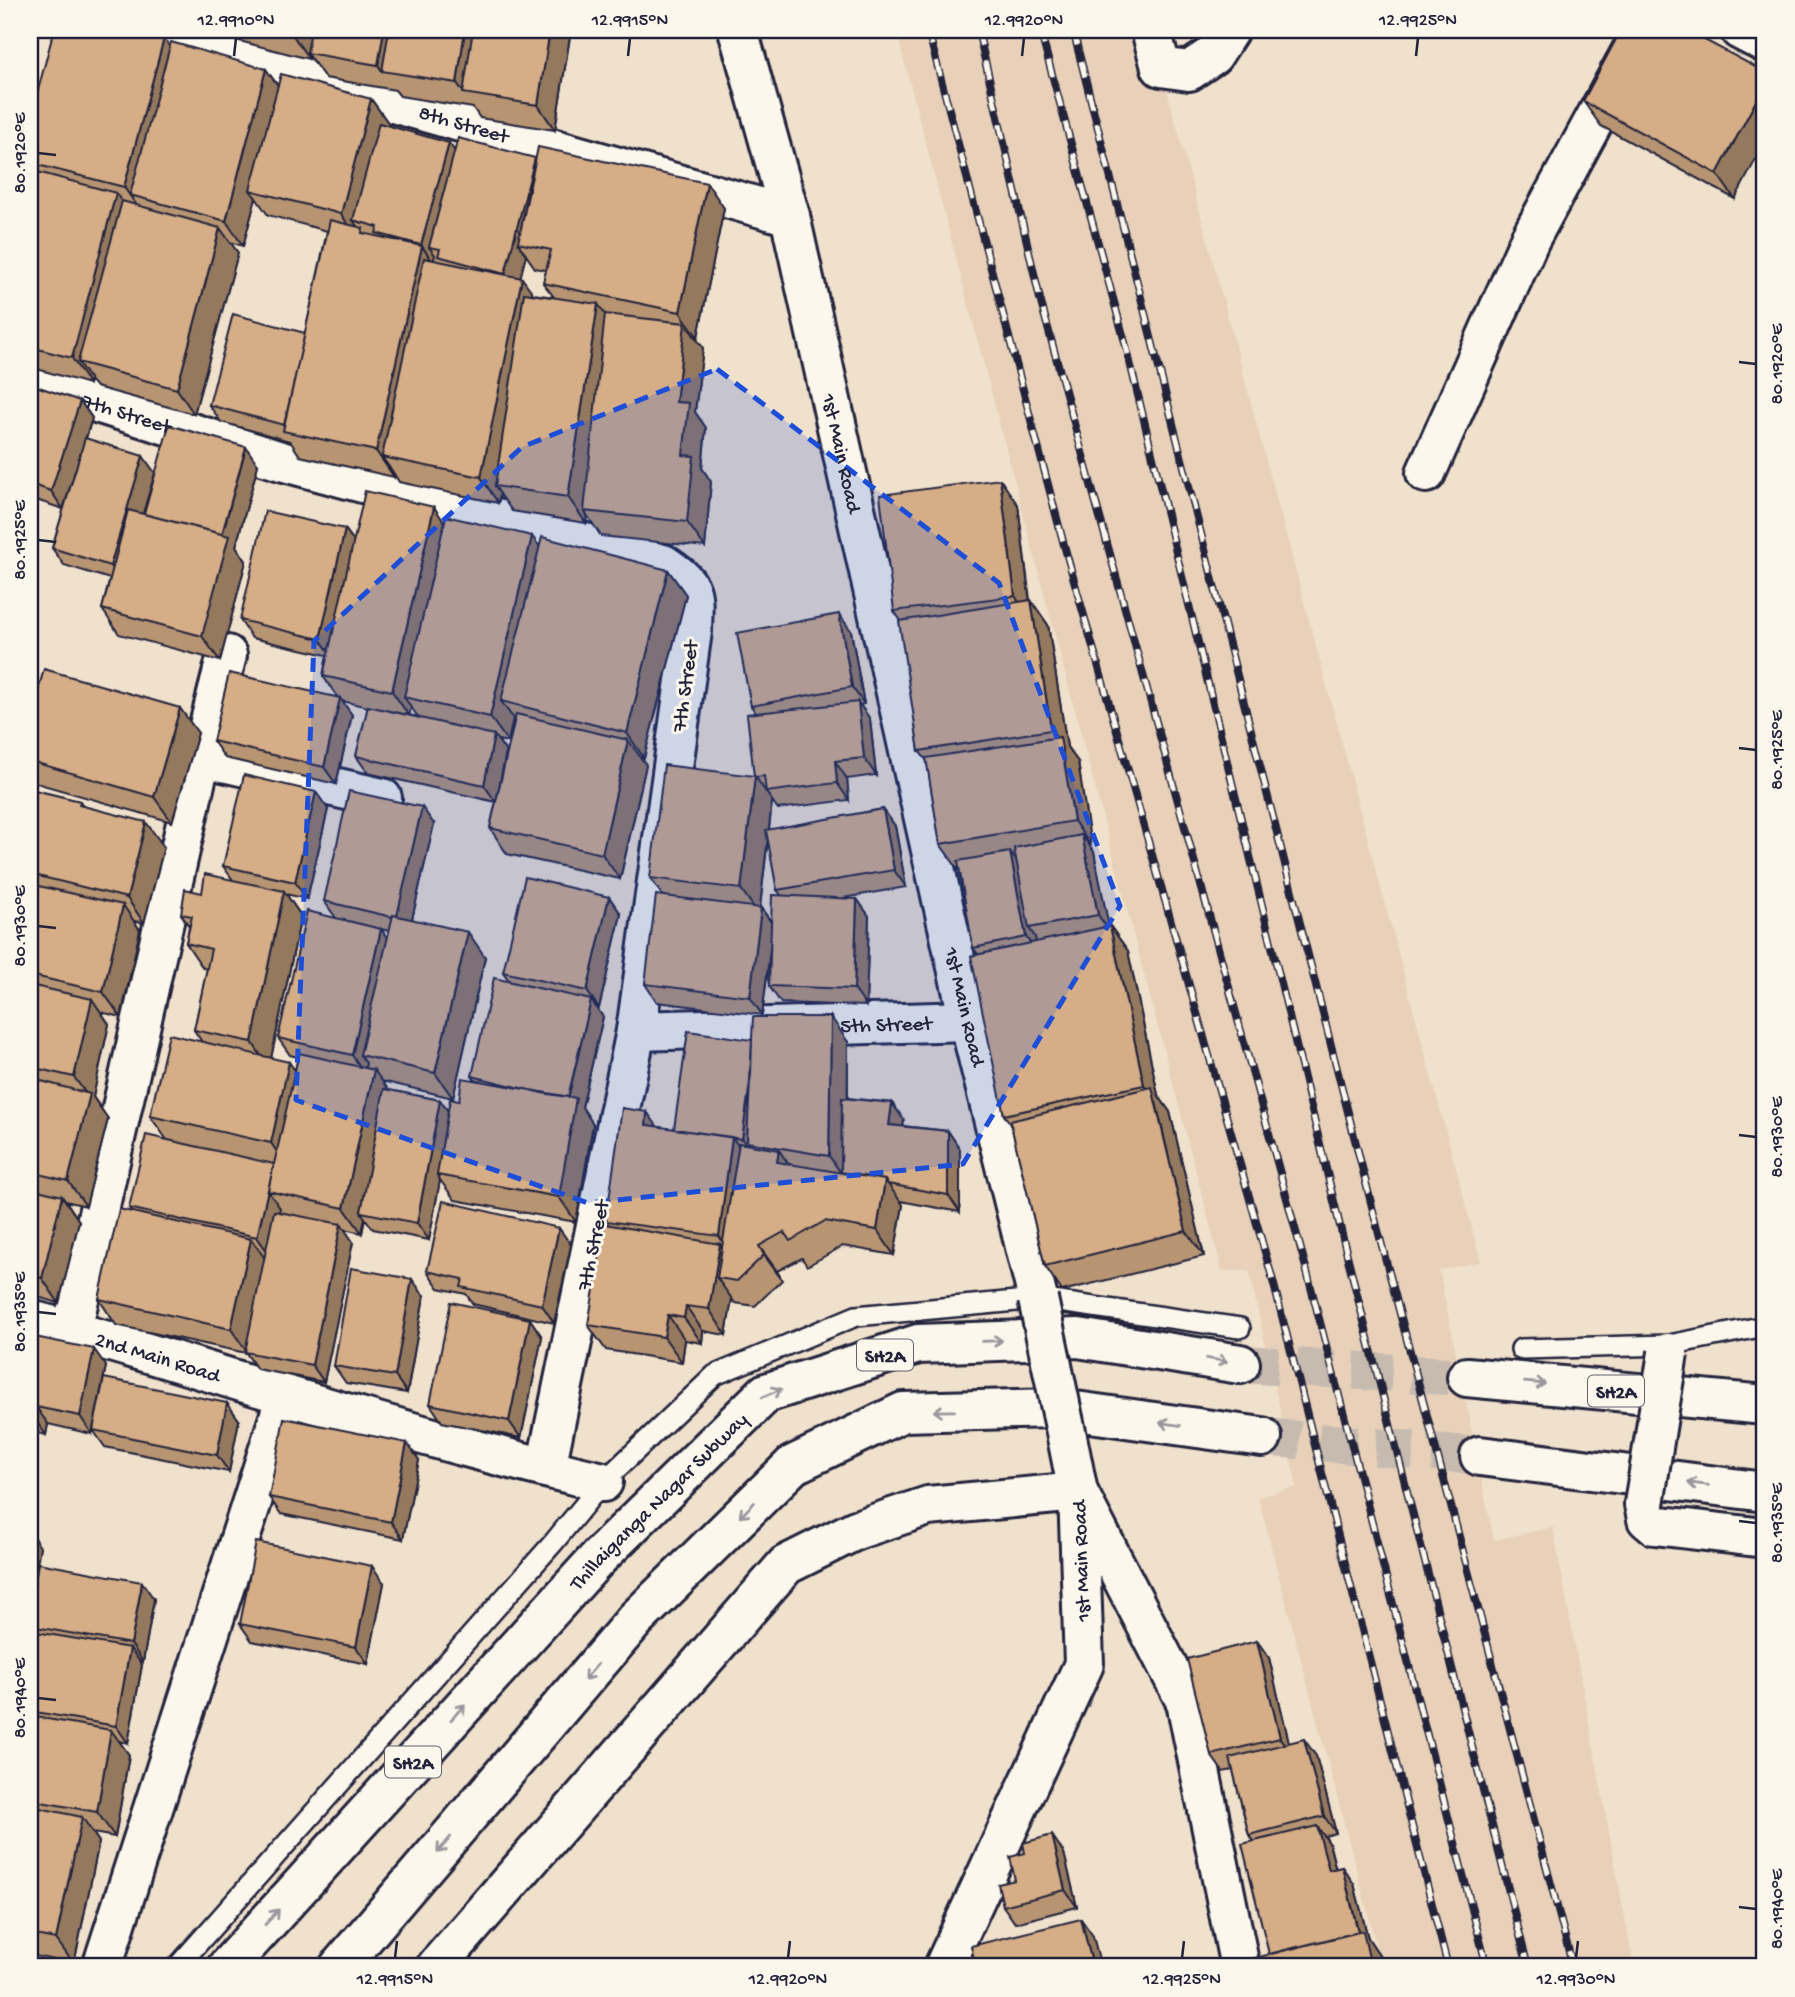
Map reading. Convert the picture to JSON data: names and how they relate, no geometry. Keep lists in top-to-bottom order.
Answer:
{
  "streets": {
    "street": [
      "8th Street",
      "7th Street",
      "1st Main Road",
      "5th Street",
      "SH2A",
      "2nd Main Road",
      "Thillaiganga Nagar Subway"
    ]
  },
  "crossings": [
    ["8th Street", "1st Main Road"],
    ["7th Street", "5th Street"],
    ["7th Street", "2nd Main Road"],
    ["1st Main Road", "5th Street"]
  ],
  "coordinates": [
    "12.9910°N",
    "12.9915°N",
    "12.9920°N",
    "12.9925°N",
    "80.1920°E",
    "80.1925°E",
    "80.1930°E",
    "80.1935°E",
    "80.1940°E",
    "12.9930°N"
  ]
}
